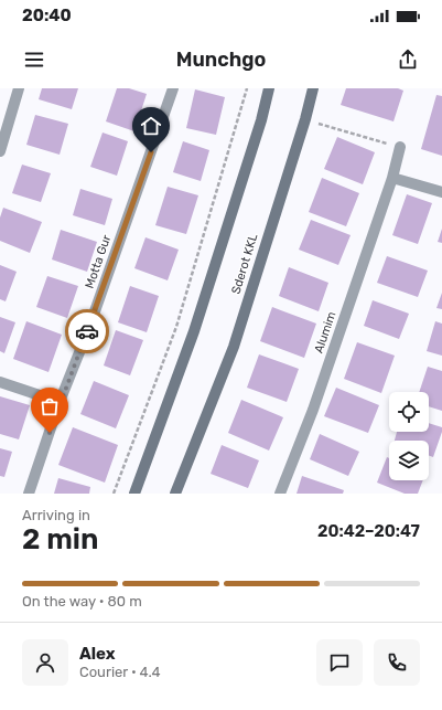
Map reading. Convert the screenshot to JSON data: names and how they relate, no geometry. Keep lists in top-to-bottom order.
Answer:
{
  "streets": {
    "main road": ["Sderot KKL"],
    "street": ["Motta Gur", "Alumim"]
  },
  "page": {
    "status": "20:40",
    "header": "Munchgo",
    "heading": ["2 min", "Arriving in", "20:42–20:47"],
    "panel": ["Alex", "Courier · 4.4"],
    "bar": "On the way · 80 m"
  }
}
